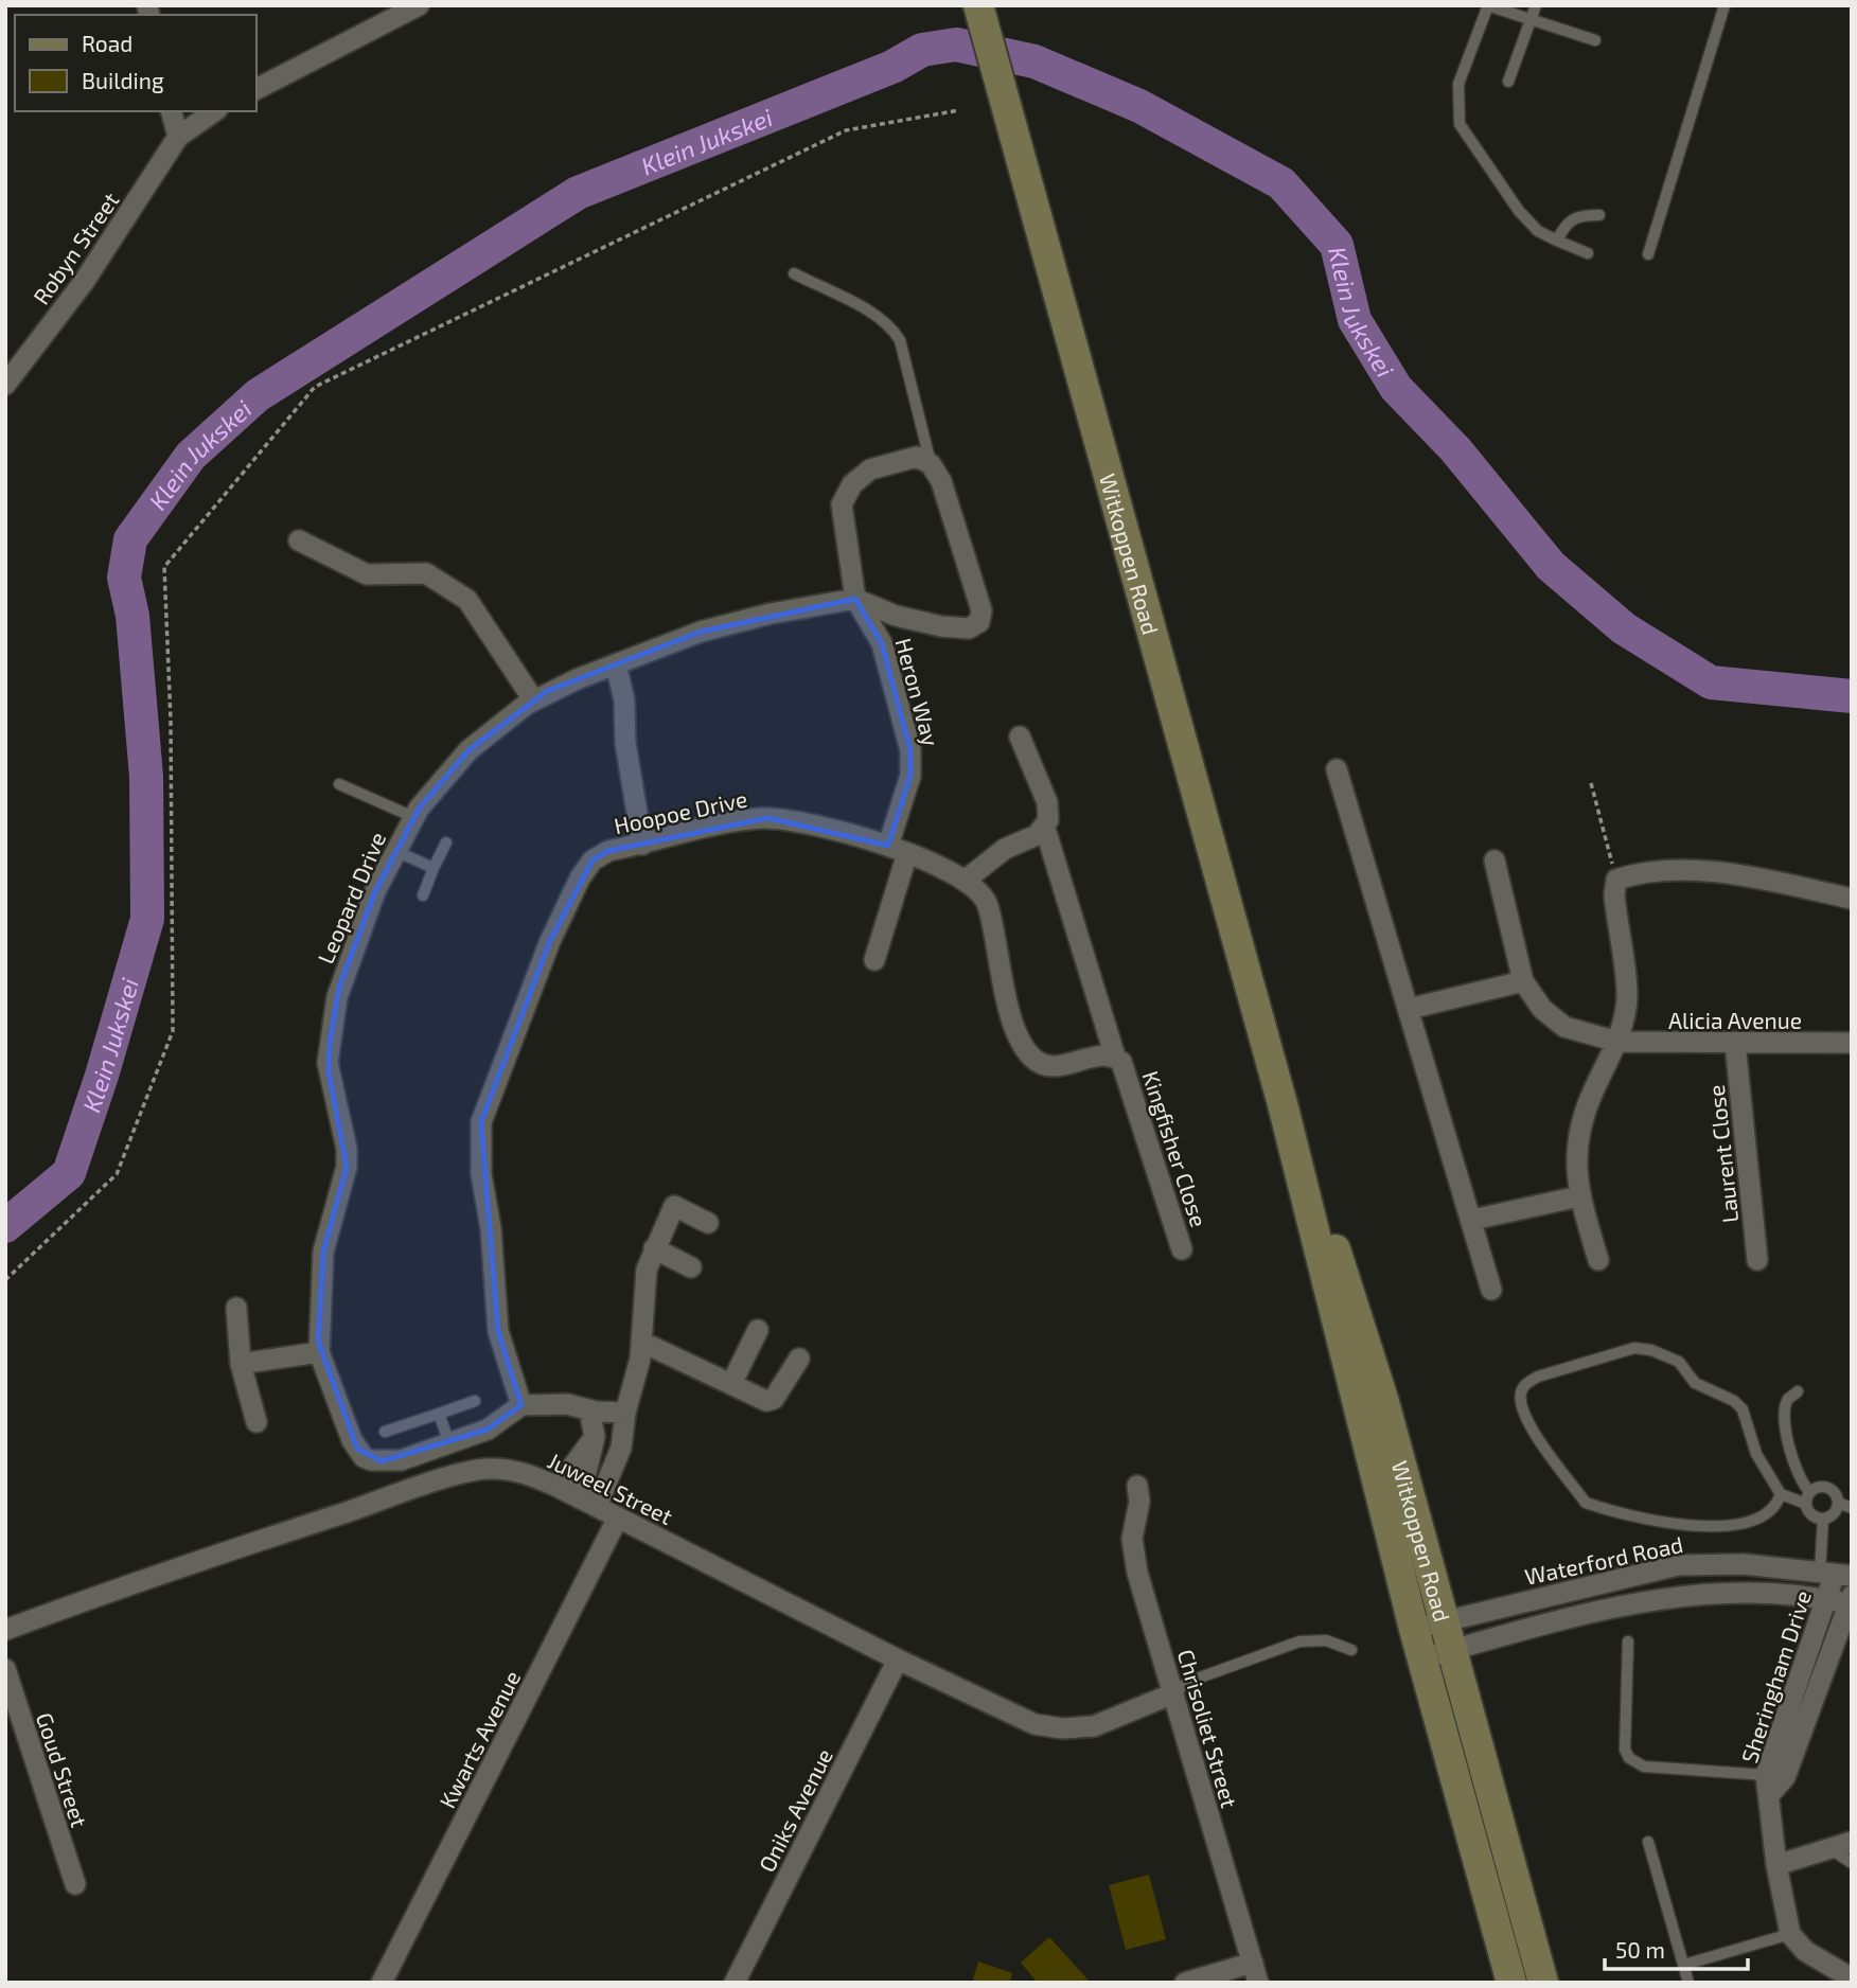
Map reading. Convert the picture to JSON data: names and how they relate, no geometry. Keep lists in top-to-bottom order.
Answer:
{
  "streets": {
    "main road": ["Witkoppen Road"],
    "street": [
      "Robyn Street",
      "Heron Way",
      "Hoopoe Drive",
      "Leopard Drive",
      "Alicia Avenue",
      "Kingfisher Close",
      "Laurent Close",
      "Juweel Street",
      "Waterford Road",
      "Sheringham Drive",
      "Chrisoliet Street",
      "Kwarts Avenue",
      "Goud Street",
      "Oniks Avenue"
    ]
  },
  "crossings": [
    ["Witkoppen Road", "Waterford Road"],
    ["Heron Way", "Hoopoe Drive"],
    ["Heron Way", "Leopard Drive"],
    ["Hoopoe Drive", "Kingfisher Close"],
    ["Alicia Avenue", "Laurent Close"],
    ["Juweel Street", "Chrisoliet Street"],
    ["Juweel Street", "Kwarts Avenue"],
    ["Juweel Street", "Oniks Avenue"],
    ["Waterford Road", "Sheringham Drive"]
  ],
  "water": ["Klein Jukskei"],
  "legend": ["Road", "Building"],
  "scale_bar": "50 m"
}
